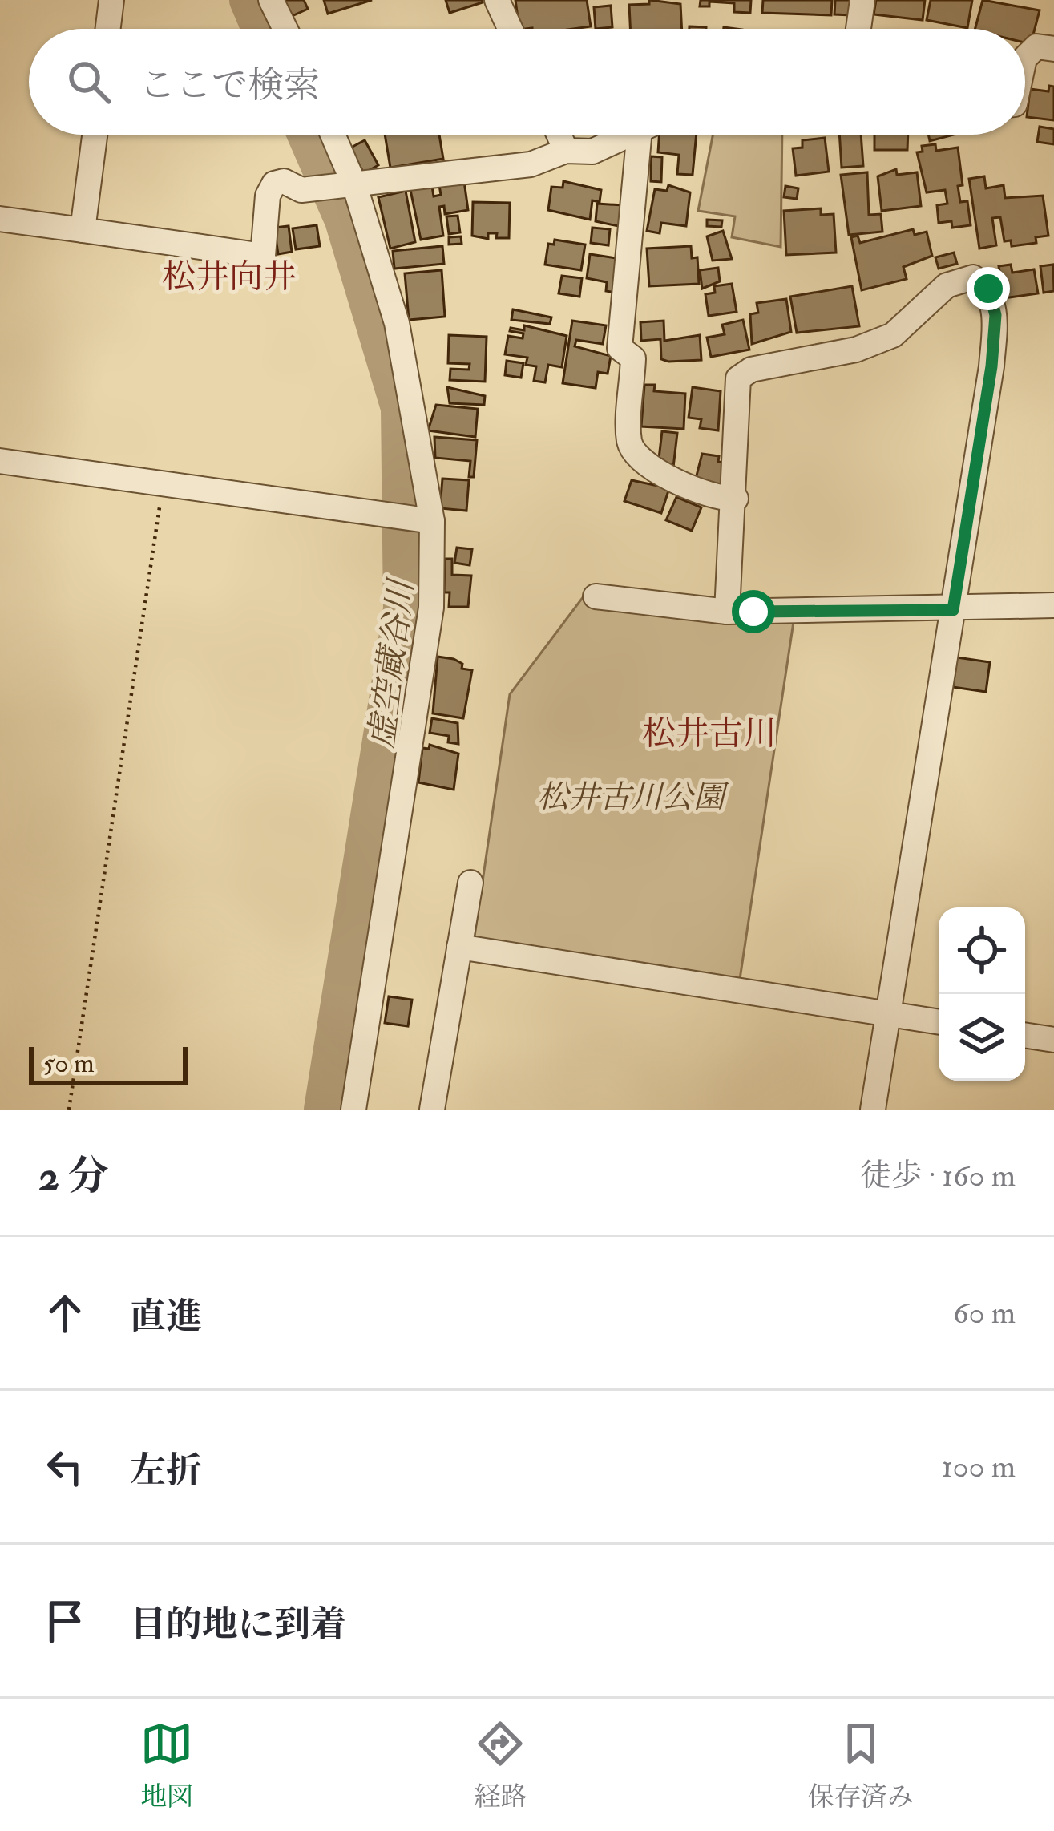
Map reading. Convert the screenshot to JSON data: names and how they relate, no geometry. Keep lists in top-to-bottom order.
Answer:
{
  "districts": ["松井向井", "松井古川"],
  "water": ["虚空蔵谷川"],
  "parks": ["松井古川公園"],
  "scale_bar": "50 m",
  "page": {
    "search": "ここで検索",
    "scale": "50 m",
    "heading": ["2 分", "徒歩 · 160 m"],
    "list": [
      ["直進", "60 m"],
      ["左折", "100 m"],
      "目的地に到着"
    ],
    "nav": ["地図", "経路", "保存済み"]
  }
}
